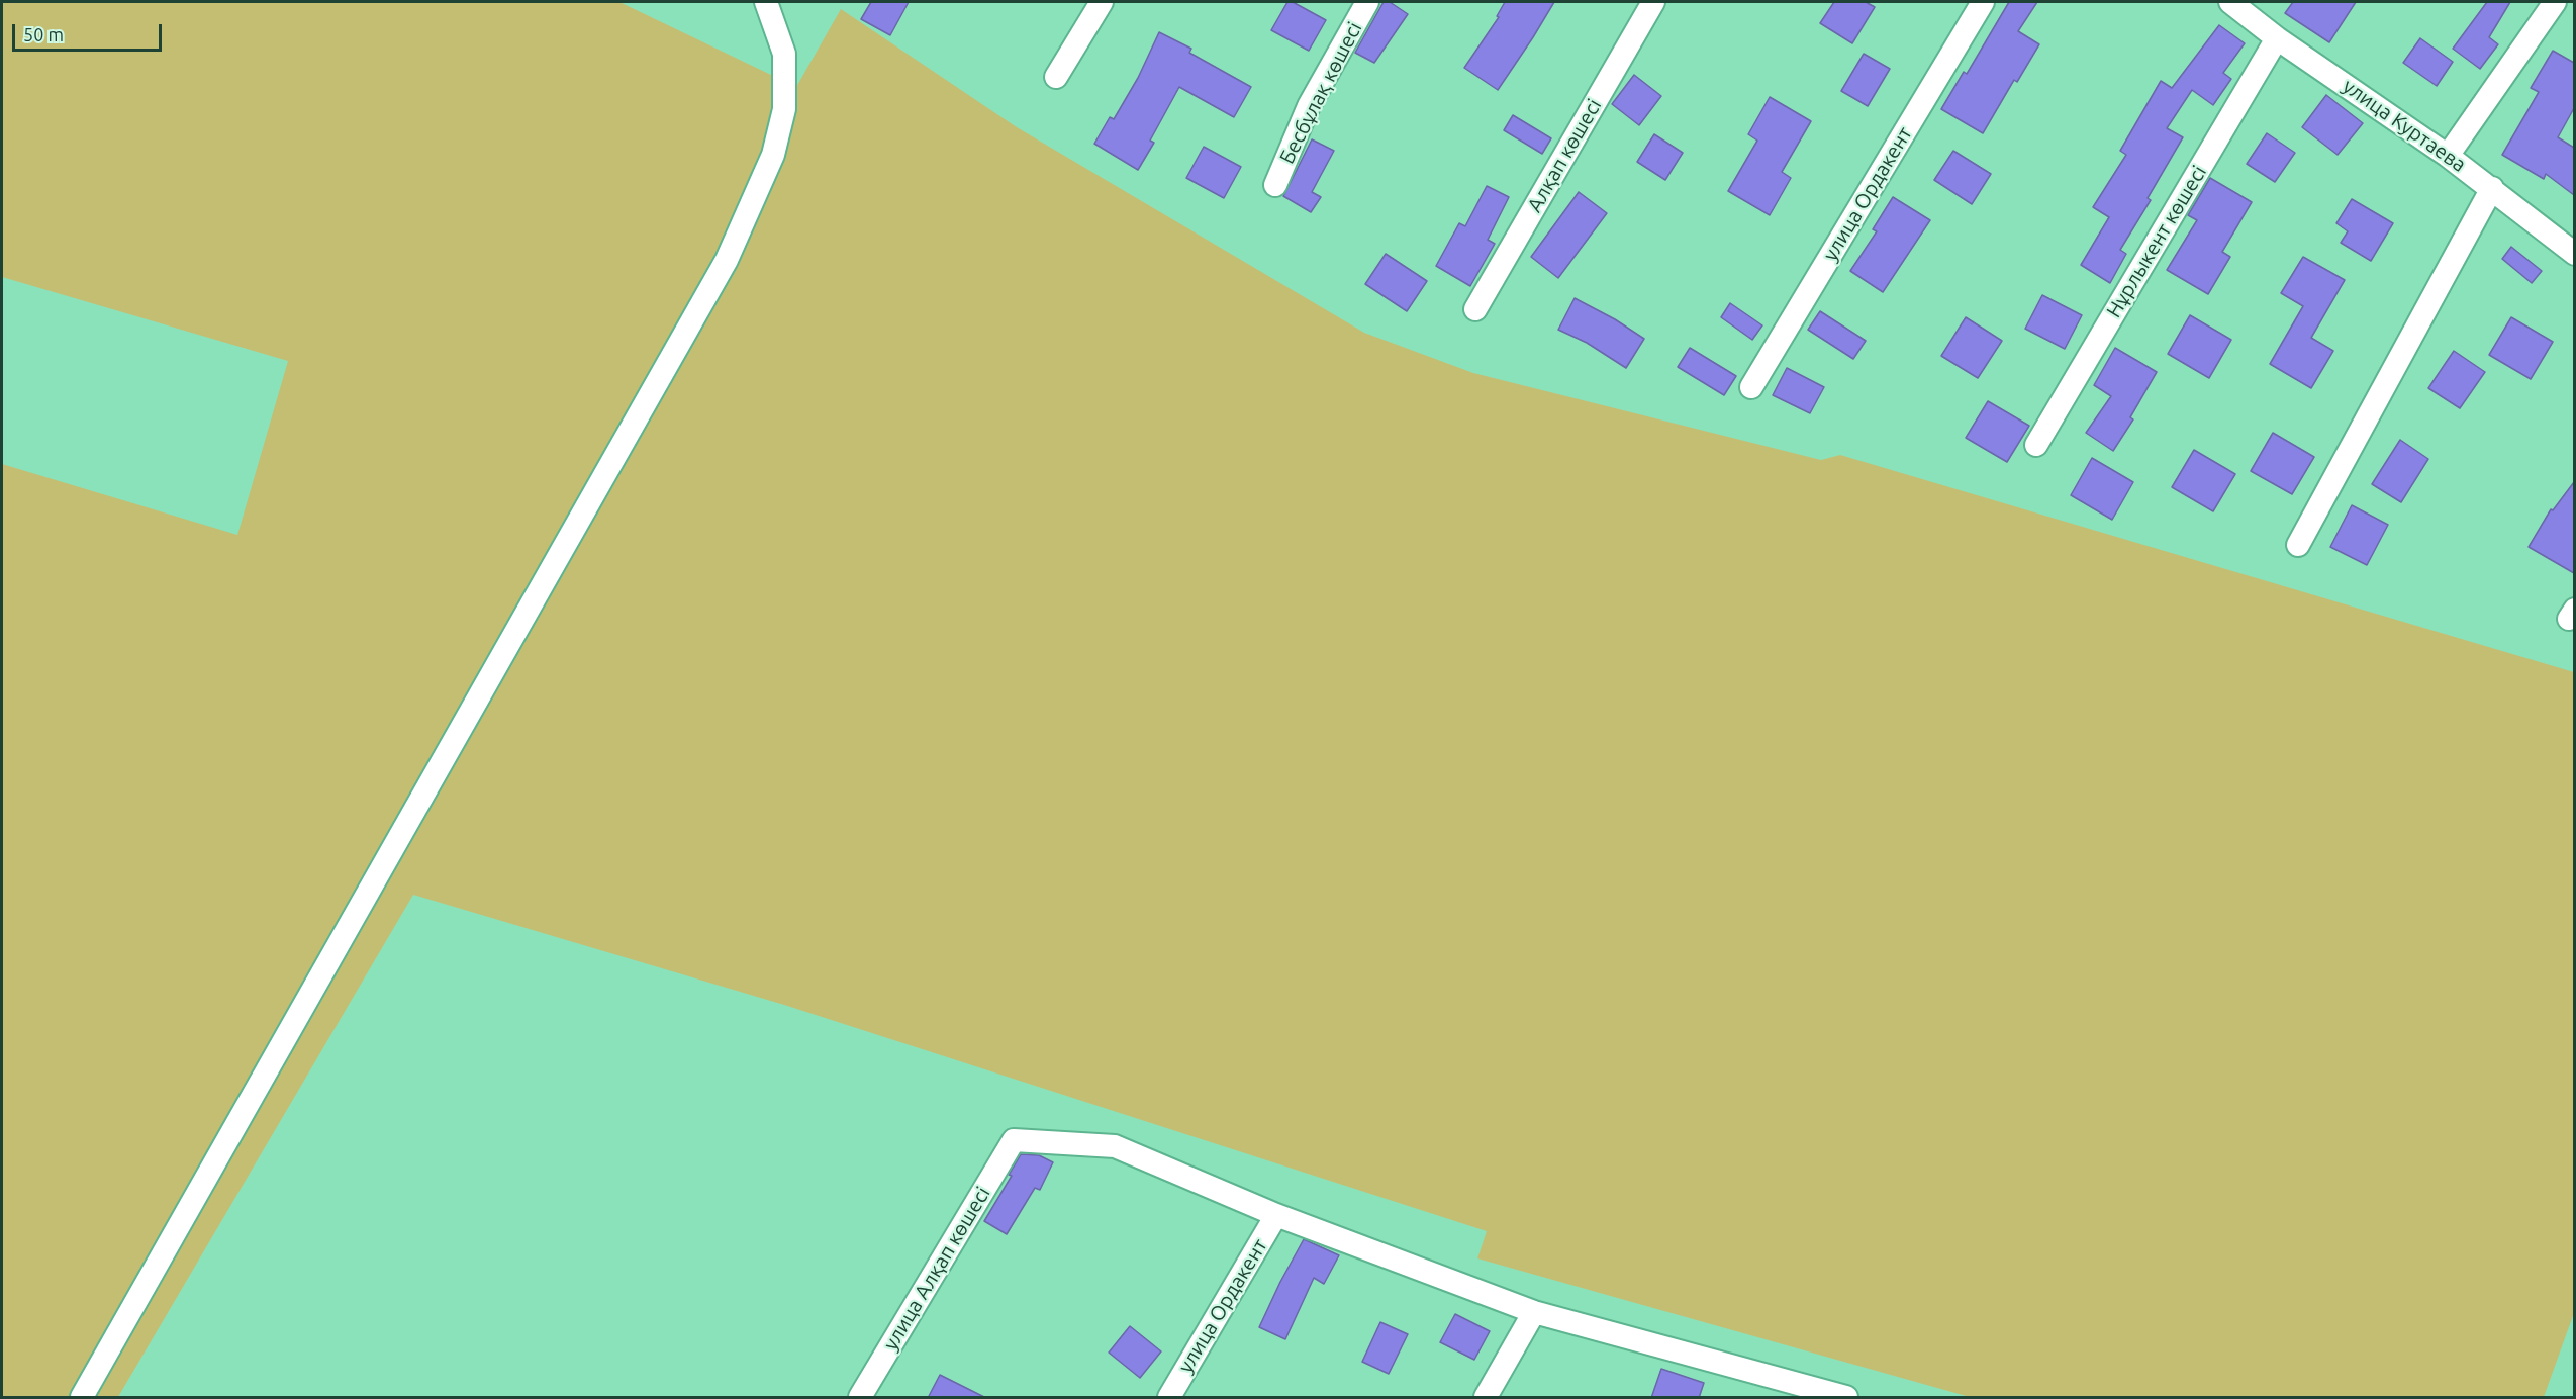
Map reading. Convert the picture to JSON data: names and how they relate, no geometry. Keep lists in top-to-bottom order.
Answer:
{
  "streets": {
    "street": [
      "Бесбұлақ көшесі",
      "улица Куртаева",
      "Алқап көшесі",
      "улица Ордакент",
      "Нұрлыкент көшесі",
      "улица Алқап көшесі"
    ]
  },
  "crossings": [
    ["улица Куртаева", "Нұрлыкент көшесі"],
    ["улица Ордакент", "улица Алқап көшесі"]
  ],
  "scale_bar": "50 m"
}
